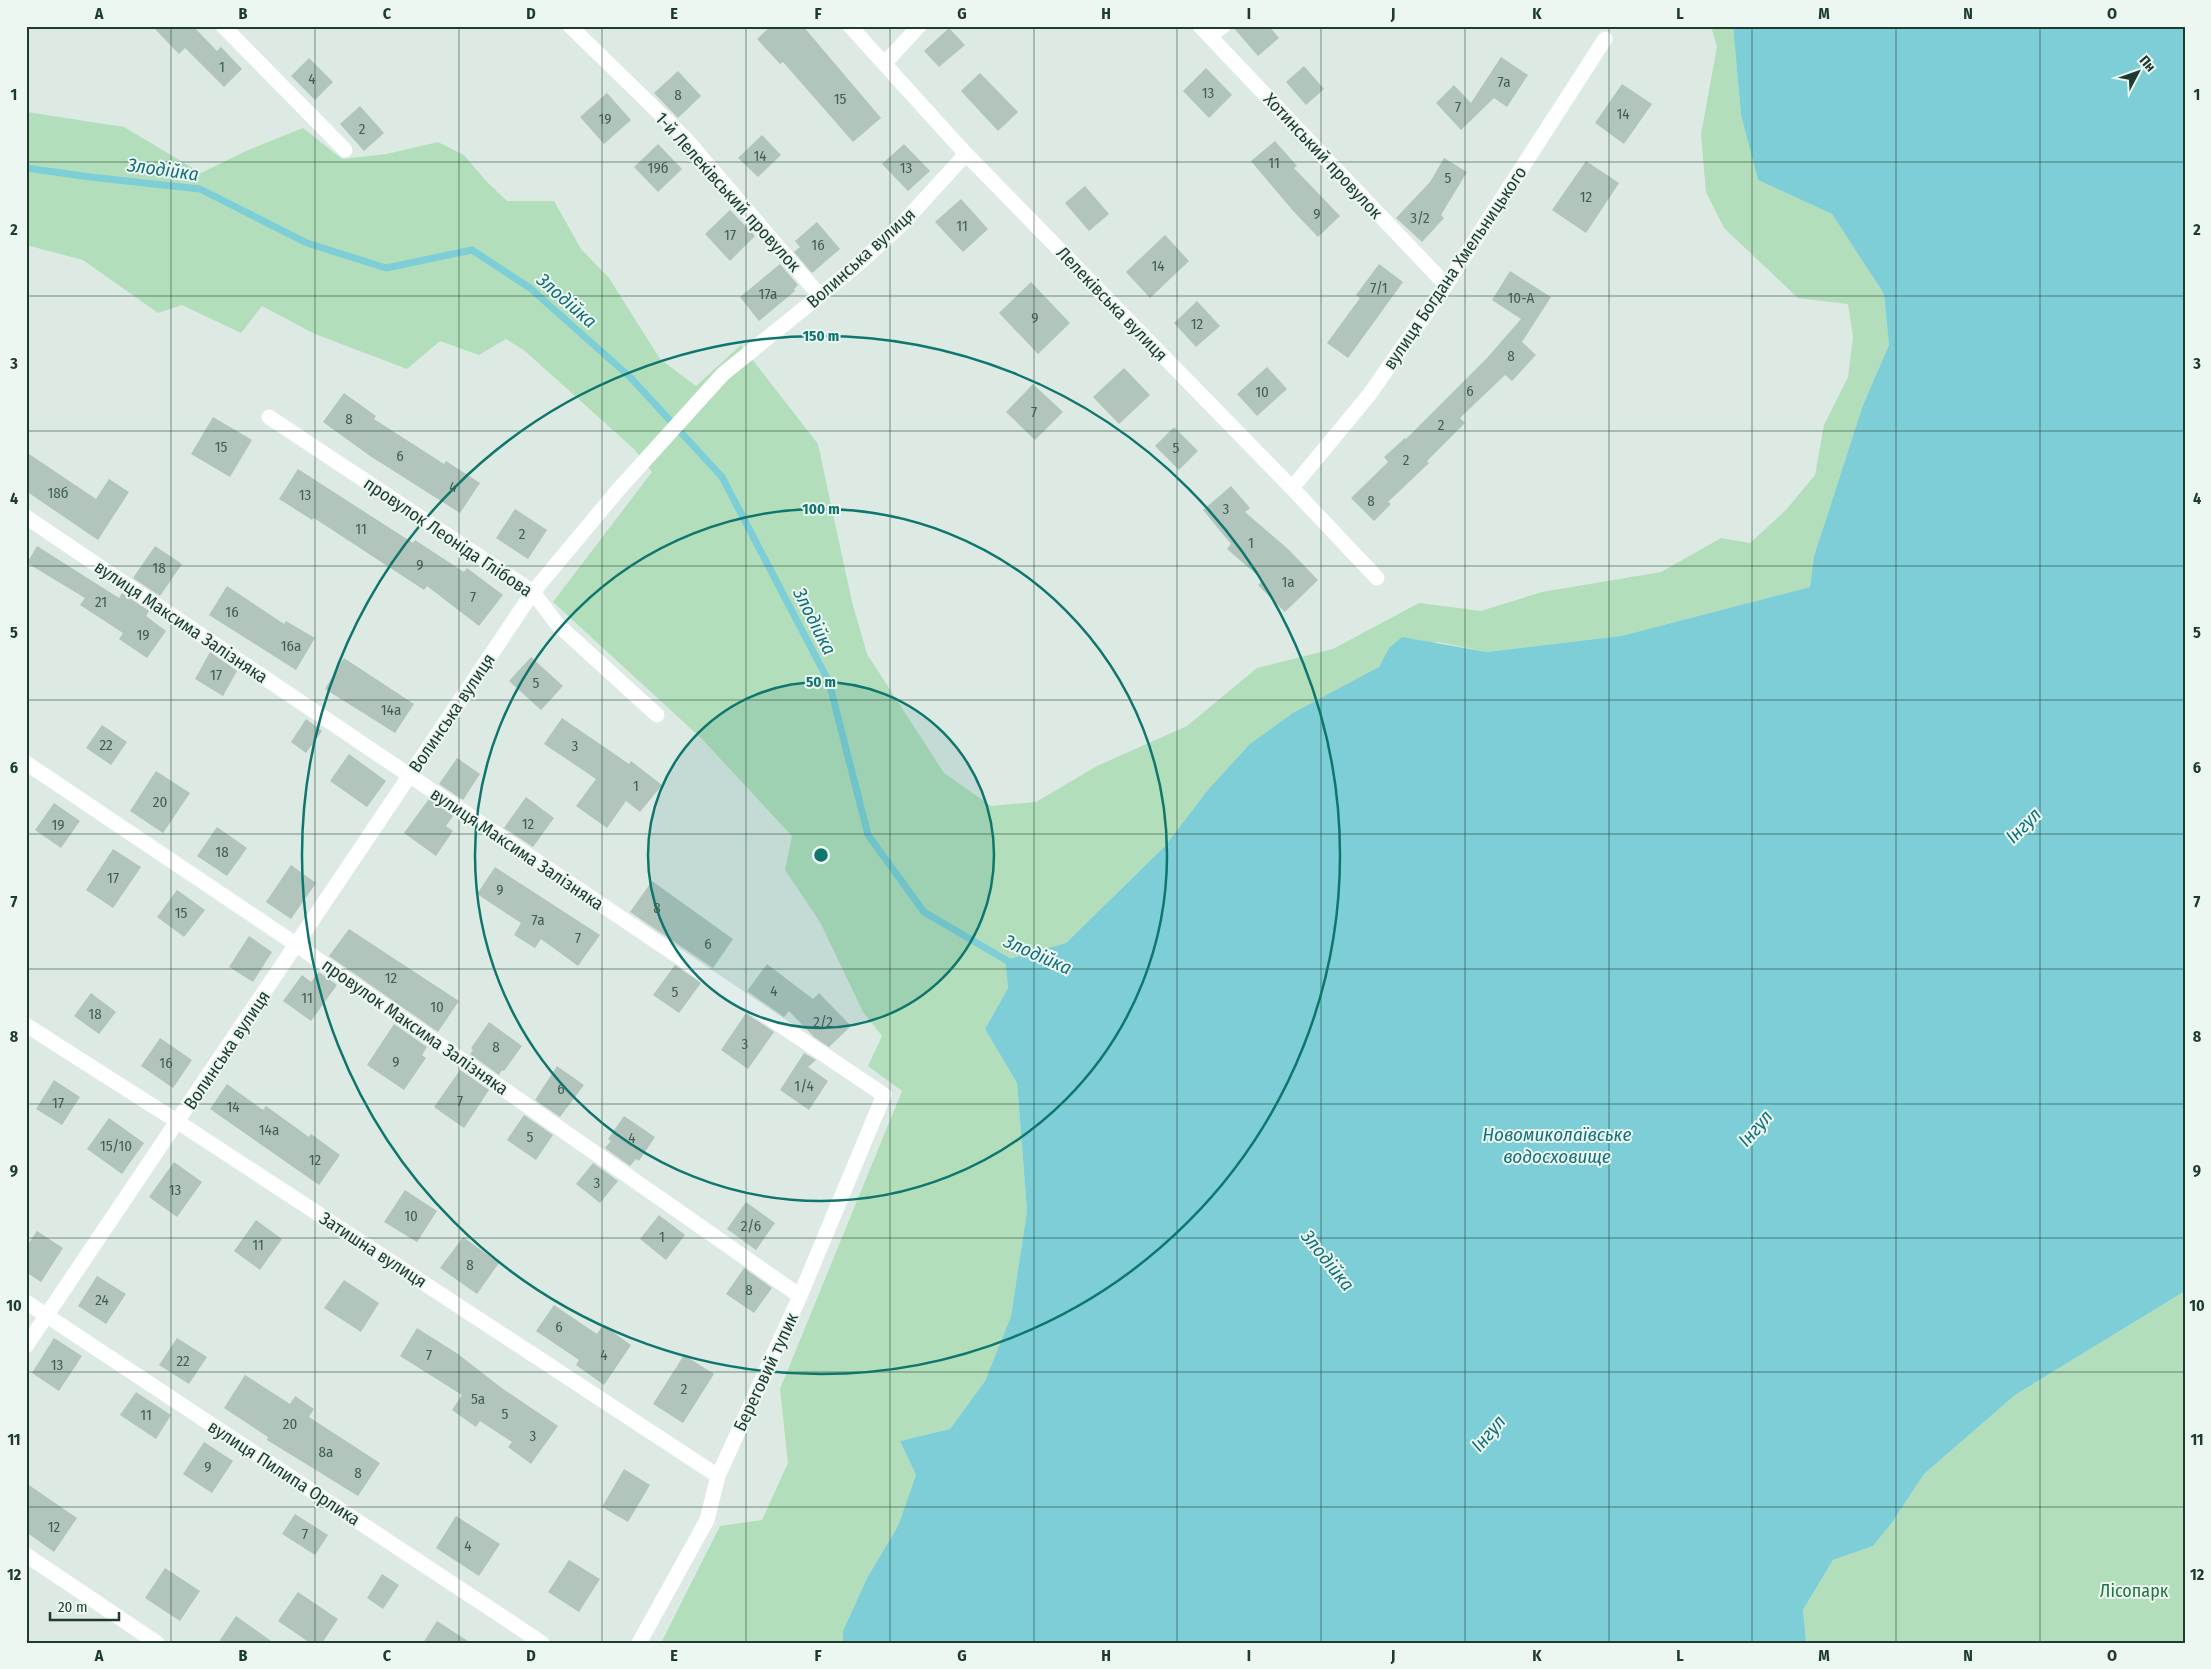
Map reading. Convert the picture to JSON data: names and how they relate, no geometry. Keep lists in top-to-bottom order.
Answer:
{
  "streets": {
    "street": [
      "Хотинський провулок",
      "1-й Лелеківський провулок",
      "Волинська вулиця",
      "вулиця Богдана Хмельницького",
      "Лелеківська вулиця",
      "провулок Леоніда Глібова",
      "вулиця Максима Залізняка",
      "провулок Максима Залізняка",
      "Затишна вулиця",
      "Береговий тупик",
      "вулиця Пилипа Орлика"
    ]
  },
  "crossings": [
    ["Хотинський провулок", "вулиця Богдана Хмельницького"],
    ["1-й Лелеківський провулок", "Волинська вулиця"],
    ["Волинська вулиця", "Лелеківська вулиця"],
    ["Волинська вулиця", "провулок Леоніда Глібова"],
    ["Волинська вулиця", "вулиця Максима Залізняка"],
    ["Волинська вулиця", "провулок Максима Залізняка"],
    ["Волинська вулиця", "Затишна вулиця"],
    ["Волинська вулиця", "вулиця Пилипа Орлика"],
    ["вулиця Богдана Хмельницького", "Лелеківська вулиця"],
    ["вулиця Максима Залізняка", "Береговий тупик"],
    ["провулок Максима Залізняка", "Береговий тупик"],
    ["Затишна вулиця", "Береговий тупик"]
  ],
  "water": ["Злодійка", "Інгул", "Новомиколаївське водосховище"],
  "parks": ["Лісопарк"],
  "house_numbers": [
    "1",
    "4",
    "7а",
    "13",
    "8",
    "15",
    "7",
    "14",
    "19",
    "2",
    "14",
    "11",
    "19б",
    "13",
    "5",
    "12",
    "9",
    "3/2",
    "11",
    "17",
    "16",
    "14",
    "7/1",
    "17а",
    "10-А",
    "9",
    "12",
    "8",
    "6",
    "10",
    "7",
    "8",
    "2",
    "15",
    "5",
    "6",
    "2",
    "4",
    "18б",
    "13",
    "8",
    "3",
    "11",
    "2",
    "1",
    "9",
    "18",
    "1а",
    "7",
    "21",
    "16",
    "19",
    "16а",
    "17",
    "5",
    "14а",
    "22",
    "3",
    "1",
    "20",
    "12",
    "19",
    "18",
    "17",
    "9",
    "8",
    "15",
    "7а",
    "7",
    "6",
    "12",
    "4",
    "5",
    "11",
    "10",
    "18",
    "2/2",
    "3",
    "8",
    "9",
    "16",
    "1/4",
    "6",
    "7",
    "17",
    "14",
    "14а",
    "5",
    "4",
    "15/10",
    "12",
    "3",
    "13",
    "10",
    "2/6",
    "1",
    "11",
    "8",
    "8",
    "24",
    "6",
    "7",
    "4",
    "22",
    "13",
    "2",
    "5а",
    "5",
    "11",
    "20",
    "3",
    "8а",
    "9",
    "8",
    "12",
    "7",
    "4"
  ],
  "scale_bar": "20 m",
  "north": "top right",
  "grid": {
    "columns": [
      "A",
      "B",
      "C",
      "D",
      "E",
      "F",
      "G",
      "H",
      "I",
      "J",
      "K",
      "L",
      "M",
      "N",
      "O"
    ],
    "rows": [
      "1",
      "2",
      "3",
      "4",
      "5",
      "6",
      "7",
      "8",
      "9",
      "10",
      "11",
      "12"
    ]
  },
  "rings": ["150 m", "100 m", "50 m"]
}
